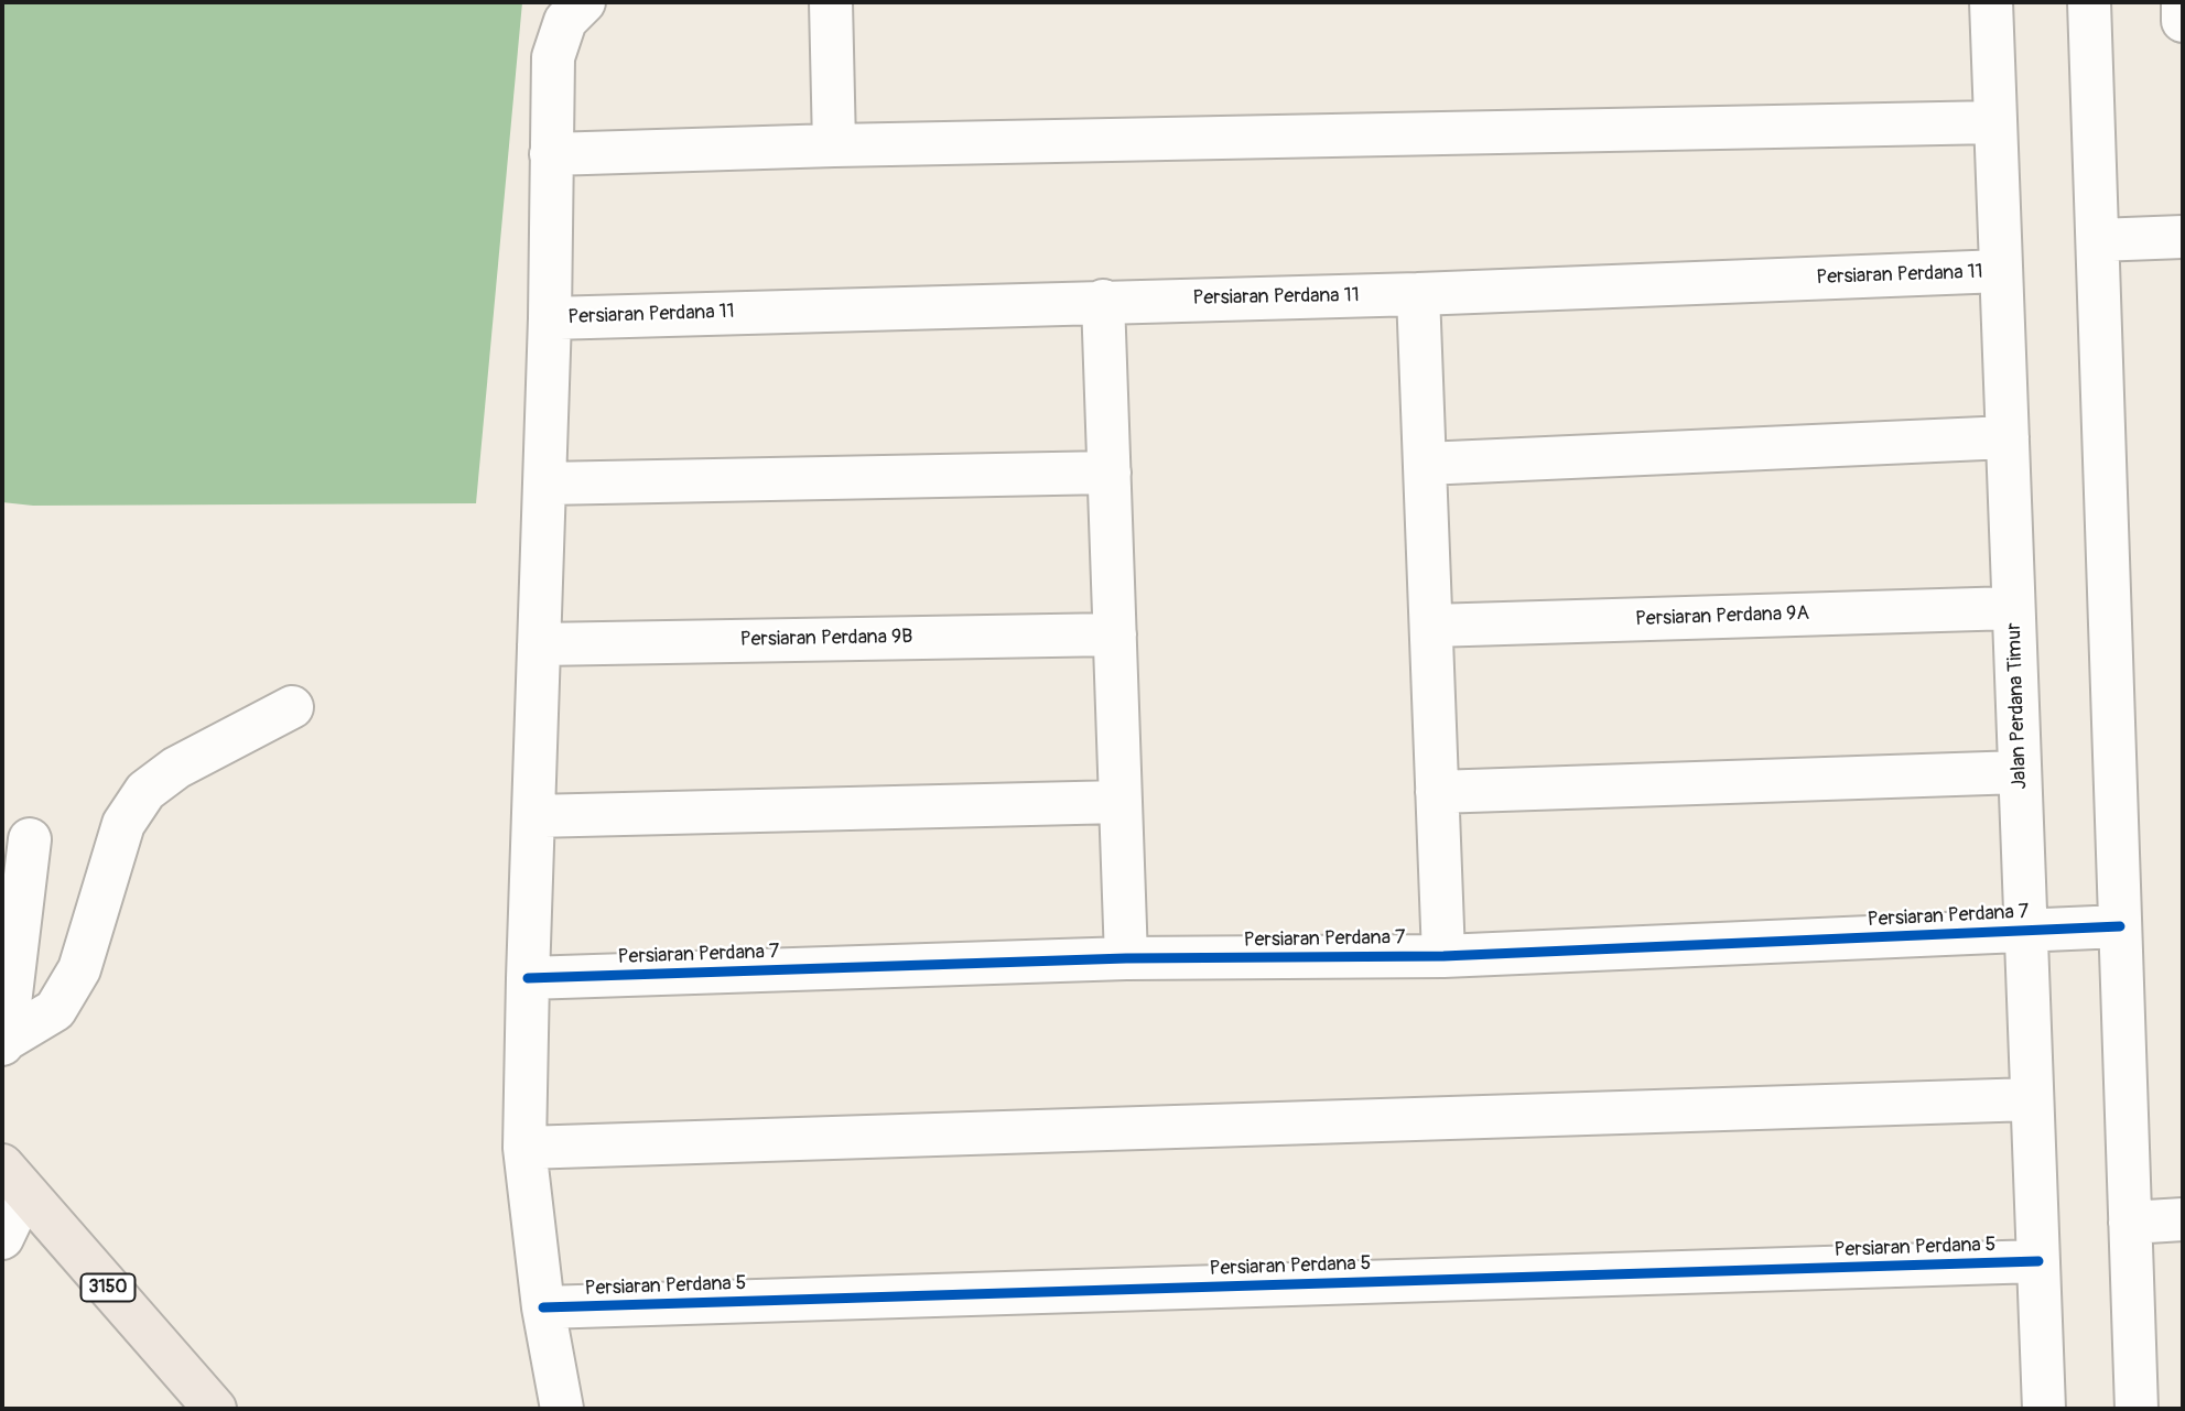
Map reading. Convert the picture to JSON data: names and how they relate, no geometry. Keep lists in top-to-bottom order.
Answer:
{
  "streets": {
    "main road": ["3150"],
    "street": [
      "Persiaran Perdana 11",
      "Persiaran Perdana 9A",
      "Persiaran Perdana 9B",
      "Jalan Perdana Timur",
      "Persiaran Perdana 7",
      "Persiaran Perdana 5"
    ]
  },
  "crossings": [
    ["Persiaran Perdana 11", "Jalan Perdana Timur"],
    ["Persiaran Perdana 9A", "Jalan Perdana Timur"],
    ["Jalan Perdana Timur", "Persiaran Perdana 7"],
    ["Jalan Perdana Timur", "Persiaran Perdana 5"]
  ]
}
